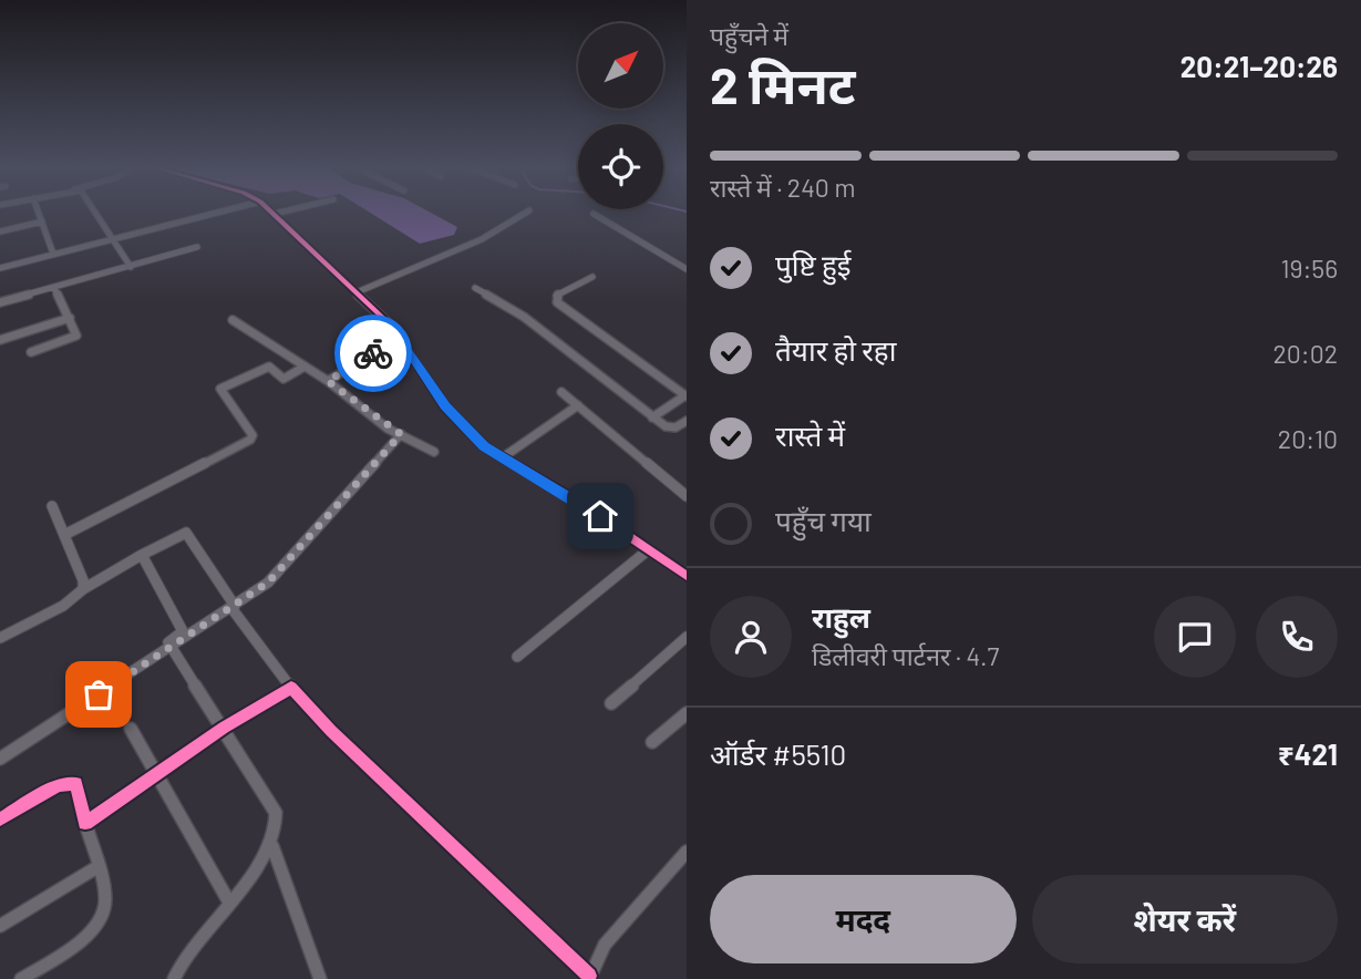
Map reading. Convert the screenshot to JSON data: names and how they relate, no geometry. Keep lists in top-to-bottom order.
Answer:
{
  "north": "top right",
  "page": {
    "heading": ["2 मिनट", "पहुँचने में", "20:21–20:26"],
    "panel": [
      "राहुल",
      "डिलीवरी पार्टनर · 4.7",
      "ऑर्डर #5510",
      "₹421"
    ],
    "bar": "रास्ते में · 240 m",
    "list": [
      ["पुष्टि हुई", "19:56"],
      ["तैयार हो रहा", "20:02"],
      ["रास्ते में", "20:10"],
      "पहुँच गया"
    ],
    "buttons": ["मदद", "शेयर करें"]
  }
}
